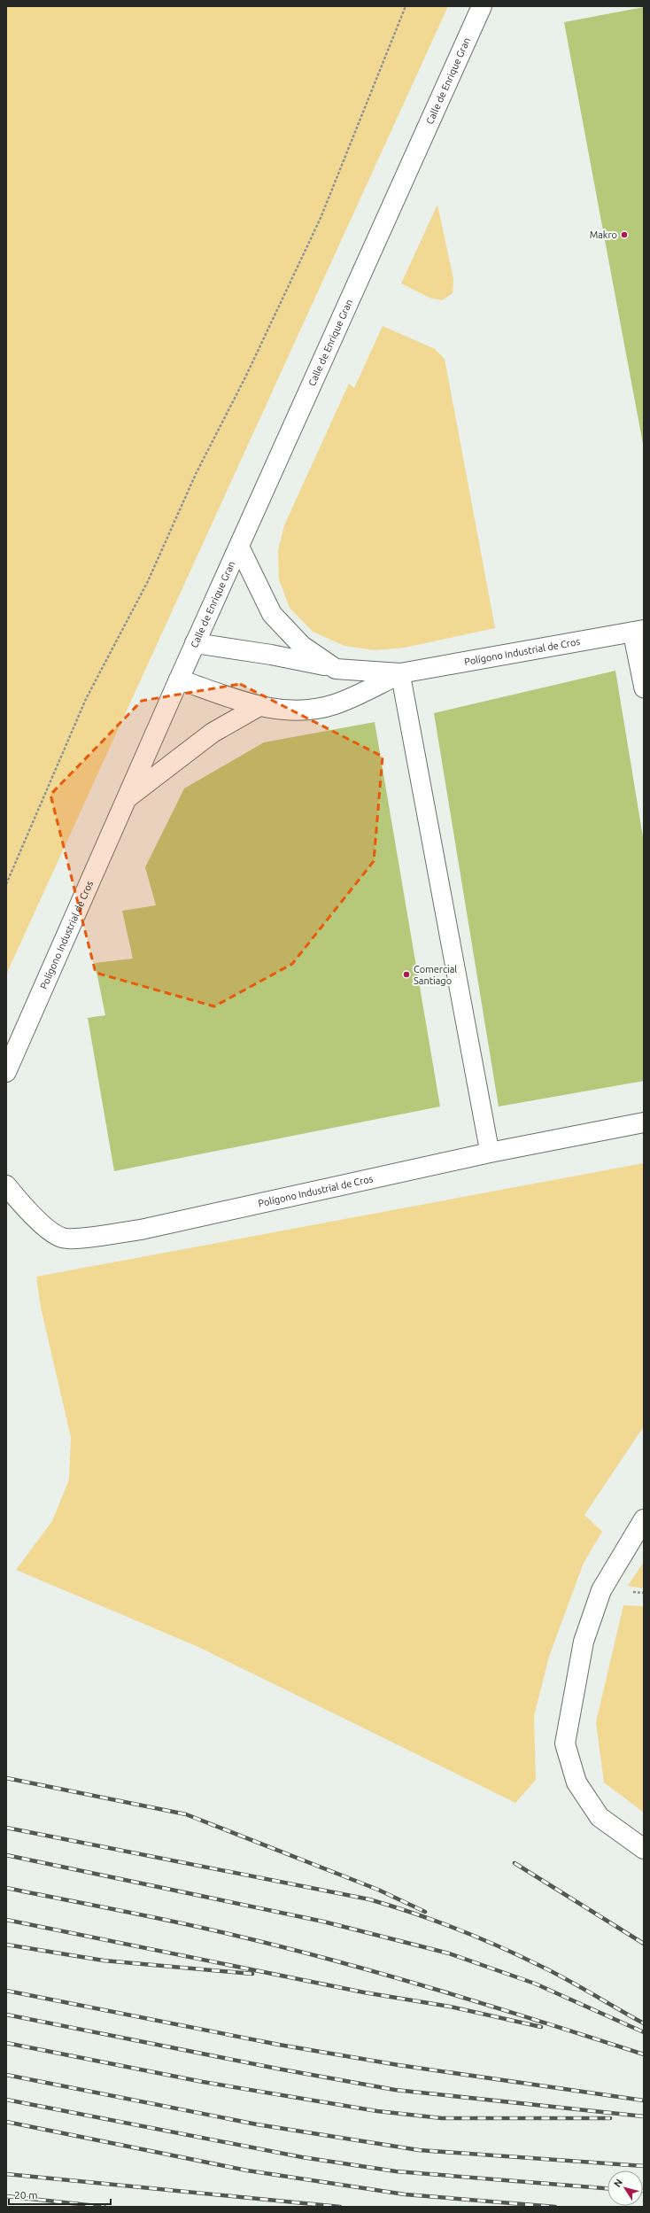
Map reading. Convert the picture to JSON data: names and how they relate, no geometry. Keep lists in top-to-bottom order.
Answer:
{
  "streets": {
    "street": ["Calle de Enrique Gran", "Polígono Industrial de Cros"]
  },
  "crossings": [
    ["Calle de Enrique Gran", "Polígono Industrial de Cros"]
  ],
  "places": ["Makro", "Comercial Santiago"],
  "scale_bar": "20 m",
  "north": "top left"
}
